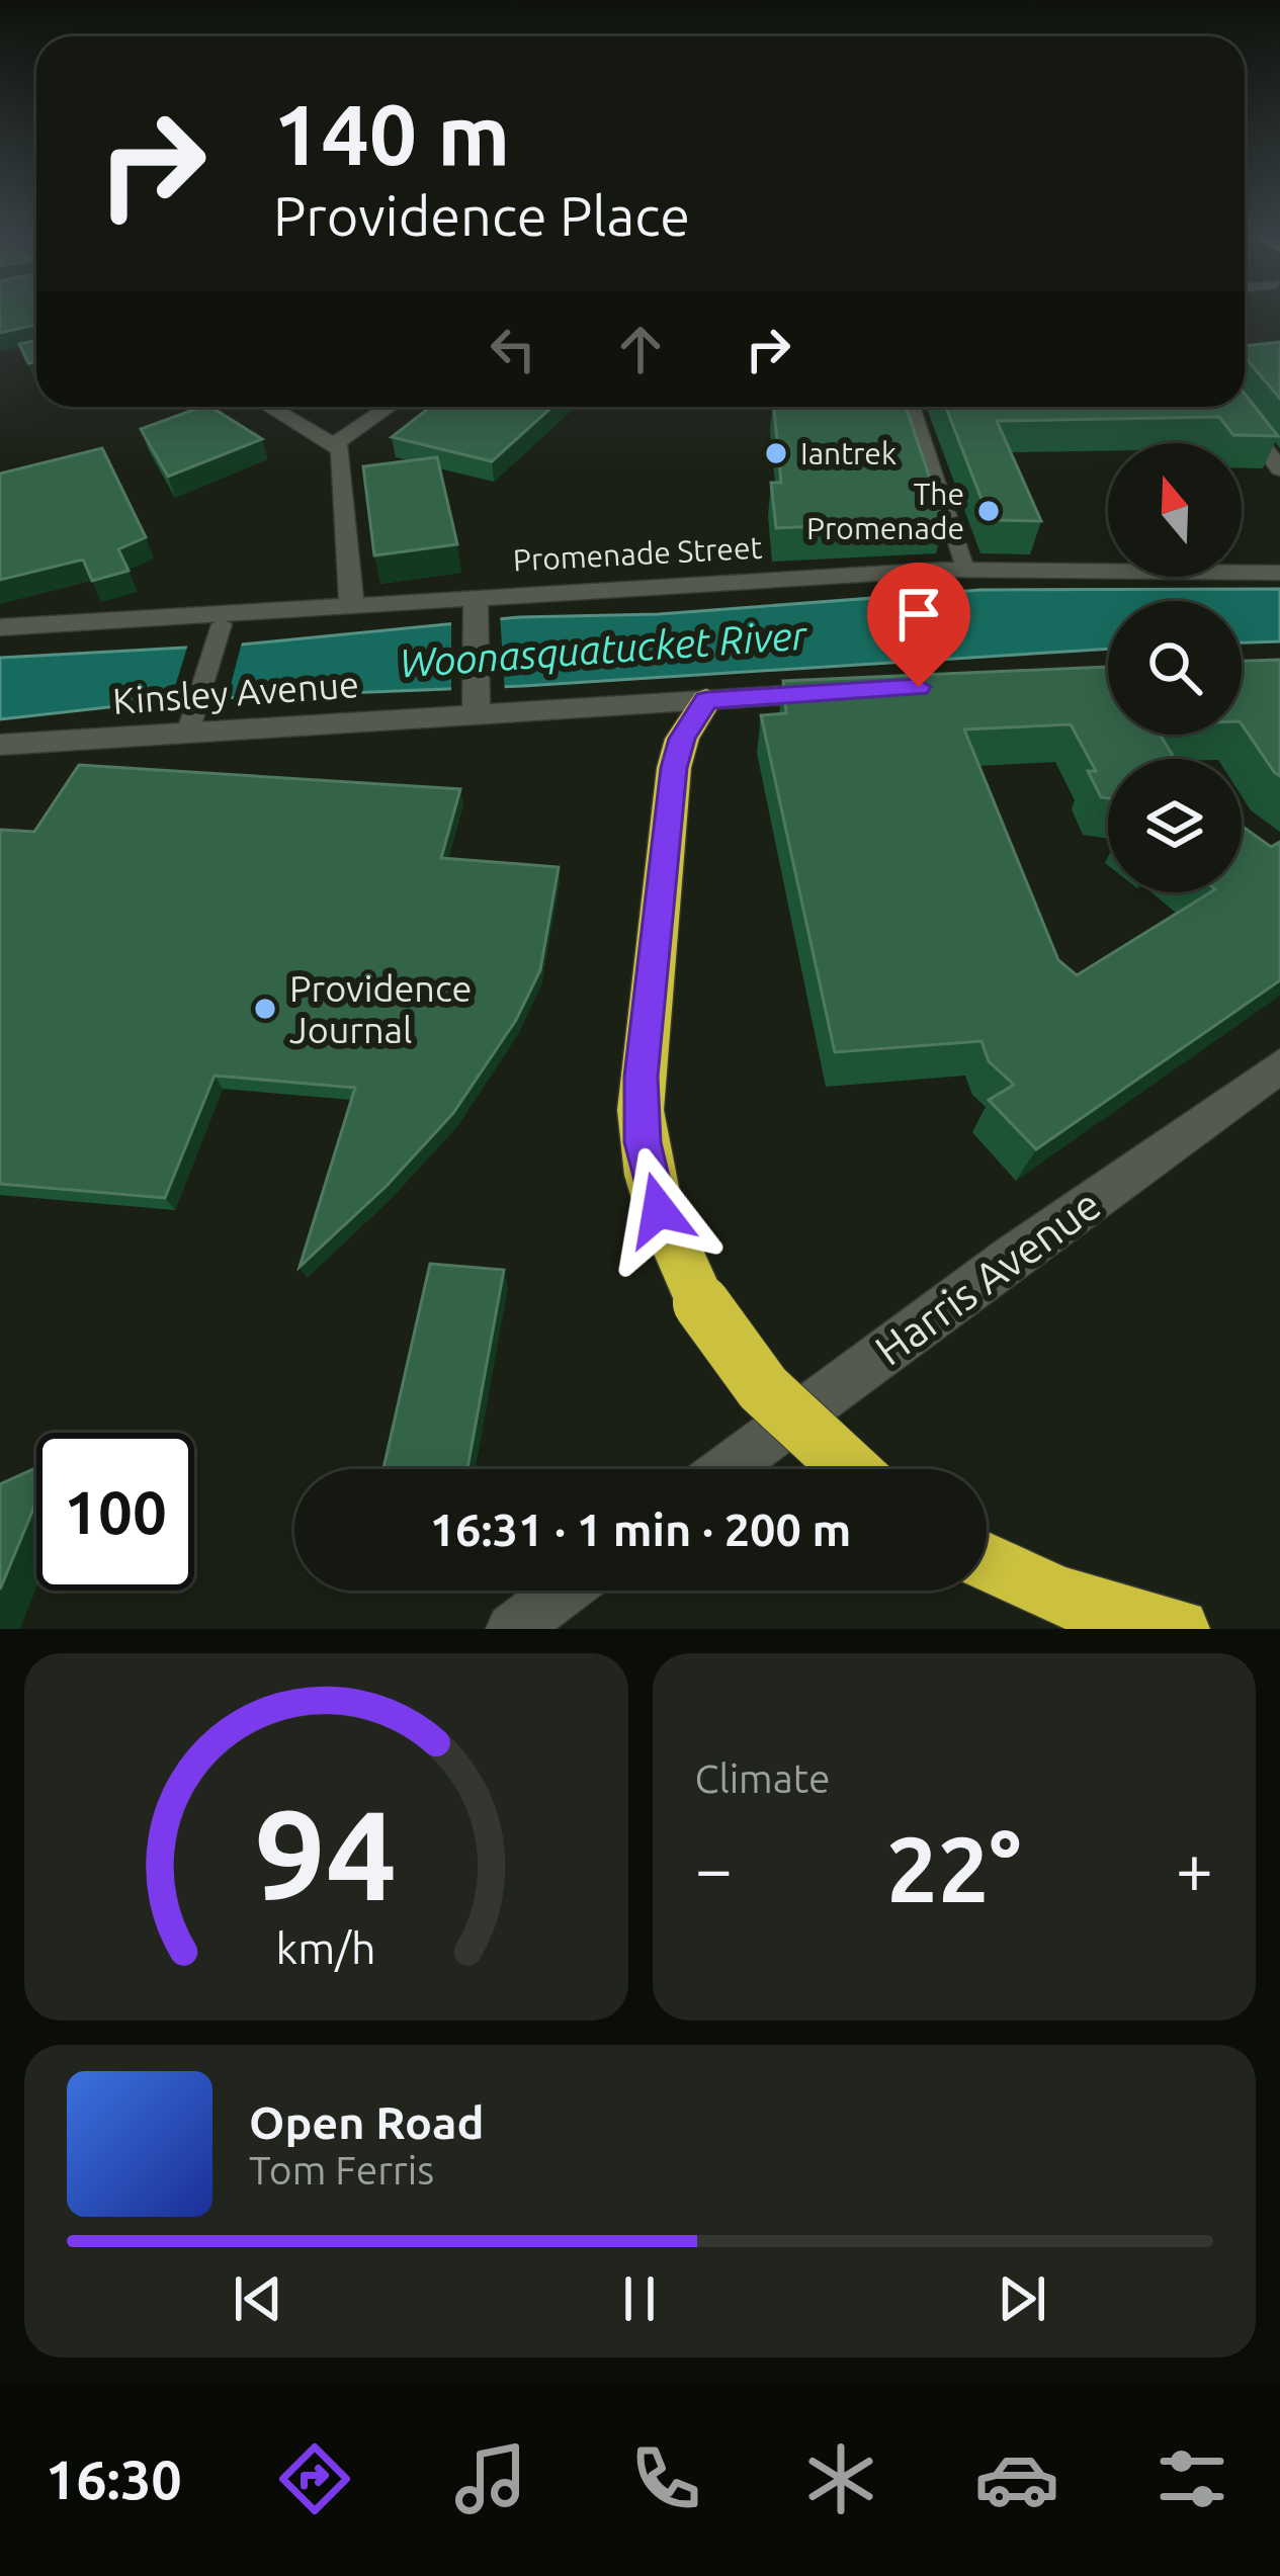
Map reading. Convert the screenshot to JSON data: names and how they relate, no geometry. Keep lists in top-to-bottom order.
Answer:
{
  "streets": {
    "main road": ["Promenade Street", "Kinsley Avenue", "Harris Avenue"]
  },
  "water": ["Woonasquatucket River"],
  "places": ["Iantrek", "The Promenade", "Providence Journal"],
  "north": "top",
  "page": {
    "turn": ["140 m", "Providence Place"],
    "limit": "100",
    "trip": "16:31 · 1 min · 200 m",
    "tile": "Climate",
    "heat": ["−", "22°", "+"],
    "song": ["Open Road", "Tom Ferris"],
    "tabs": "16:30",
    "gauge": ["94", "km/h"]
  }
}
